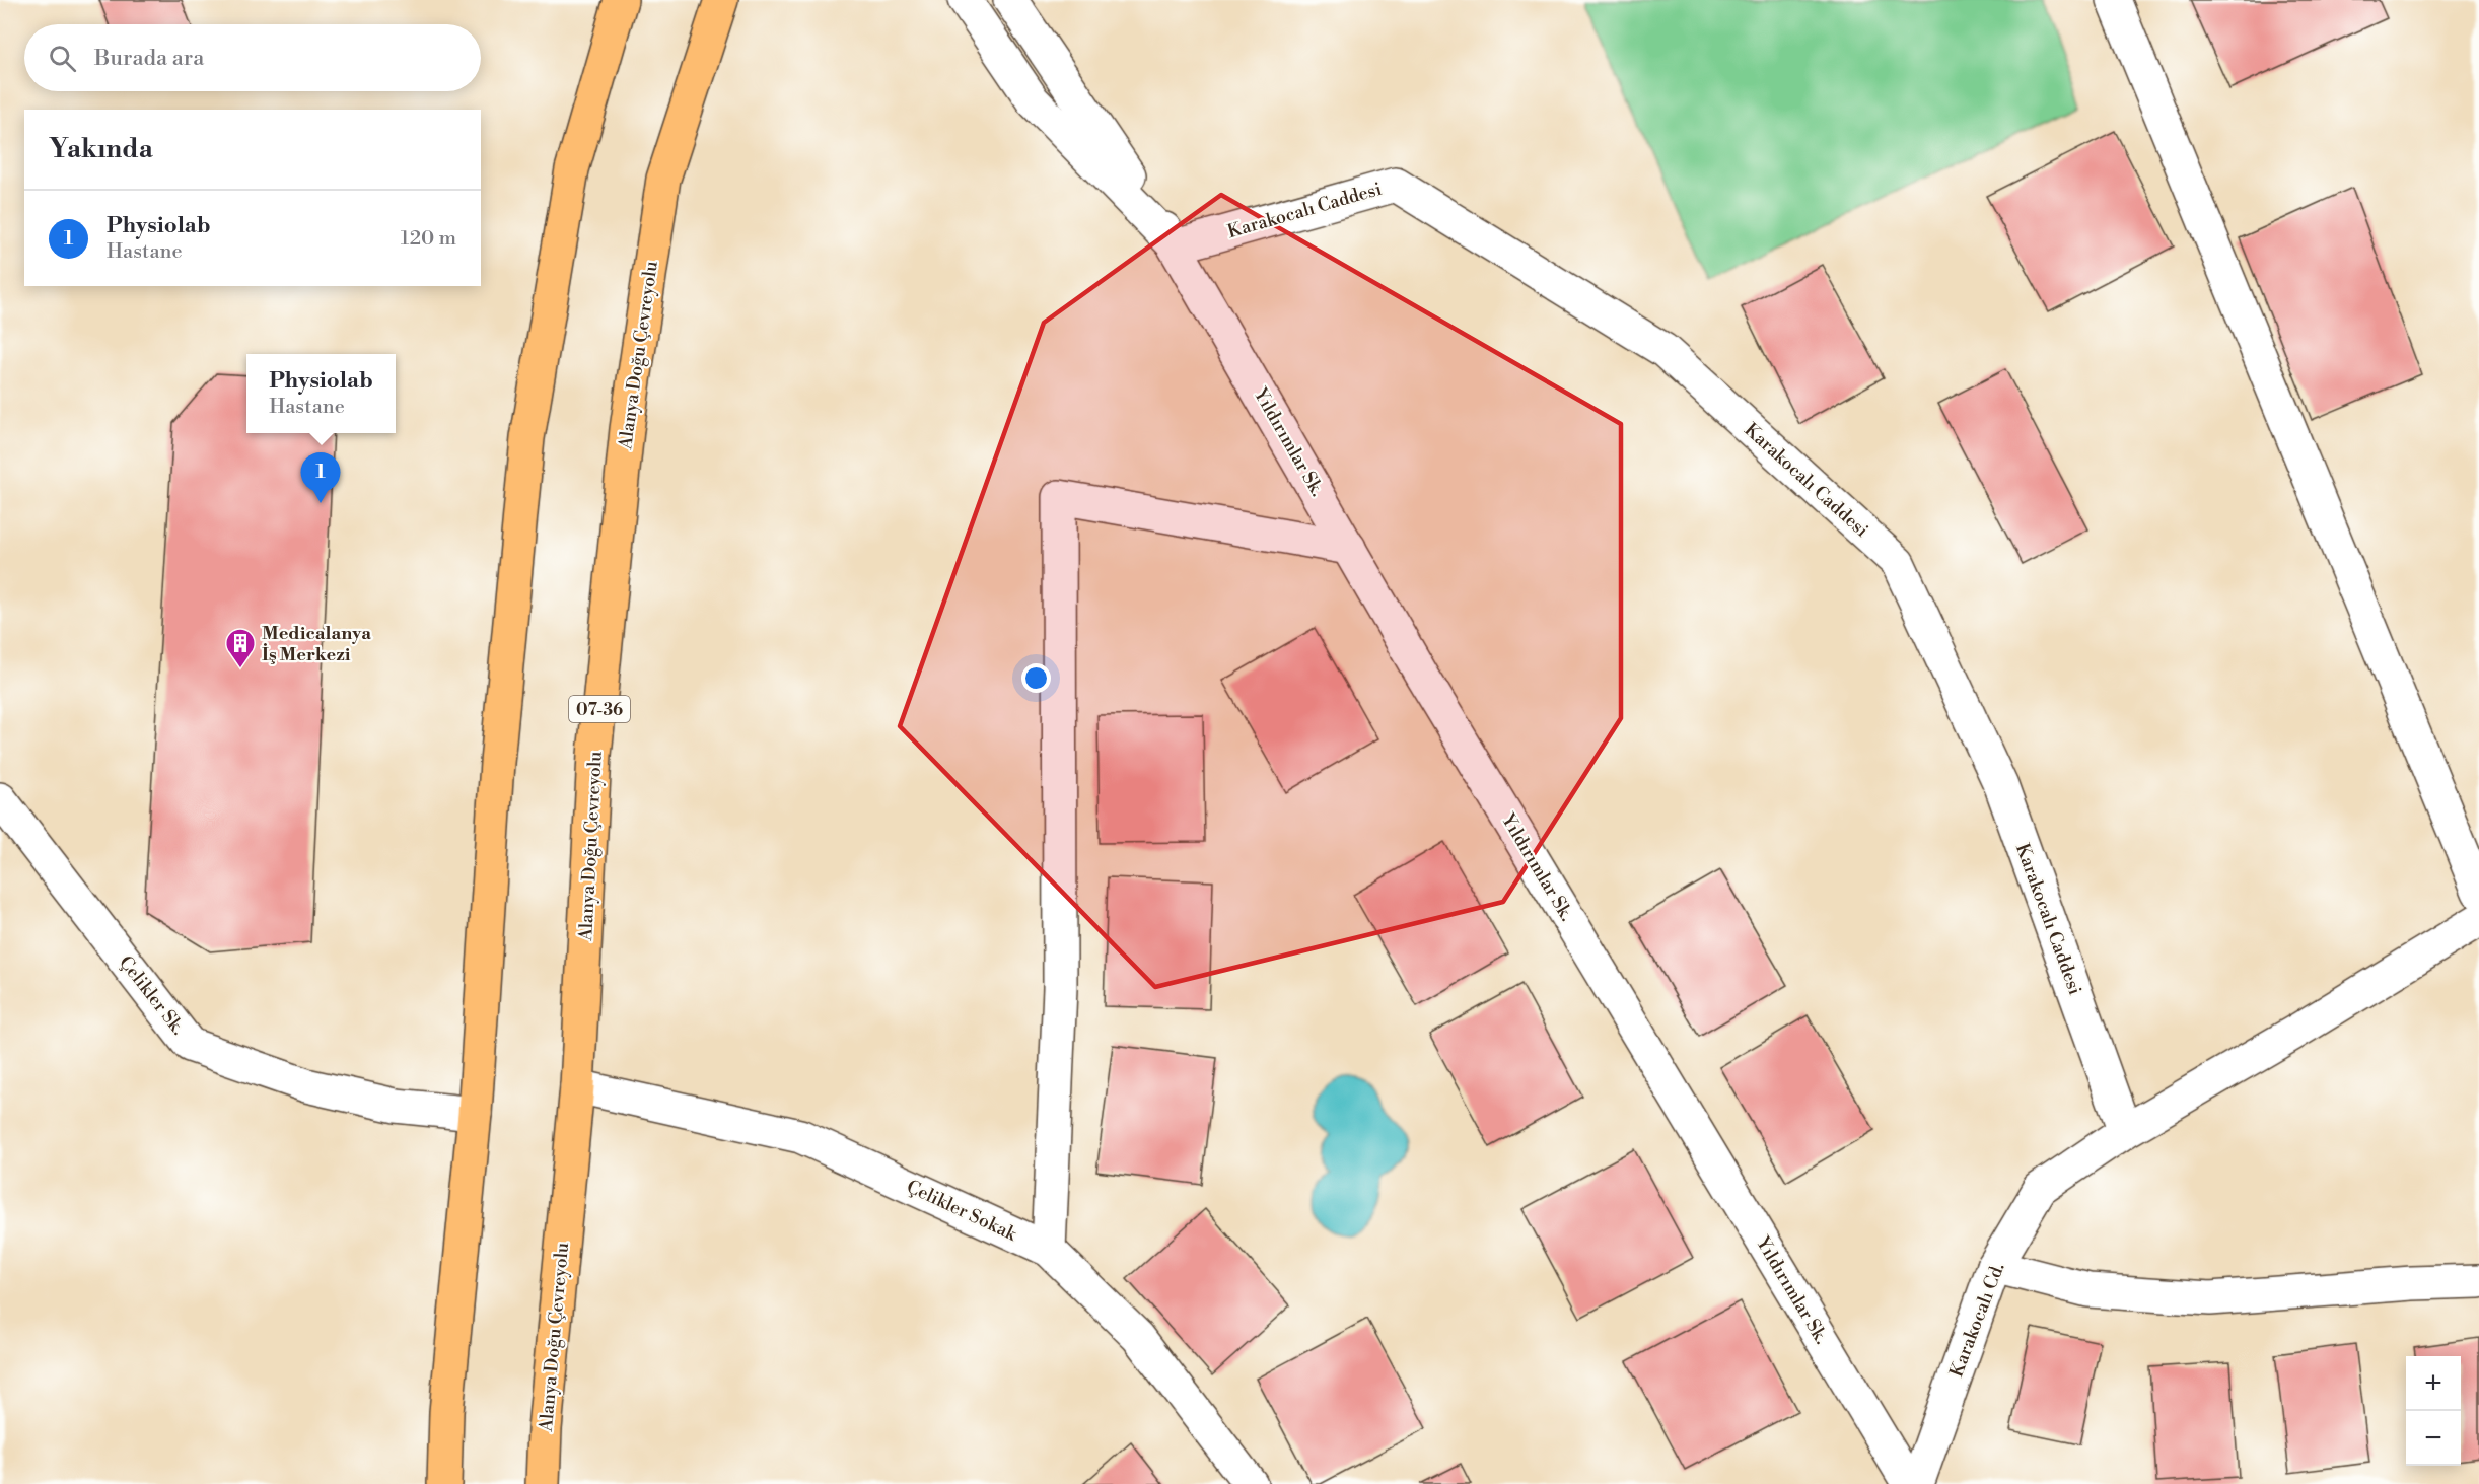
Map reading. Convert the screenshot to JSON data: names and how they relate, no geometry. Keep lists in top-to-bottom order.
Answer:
{
  "streets": {
    "highway": ["Alanya Doğu Çevreyolu", "07-36"],
    "street": [
      "Karakocalı Caddesi",
      "Yıldırımlar Sk.",
      "Çelikler Sk.",
      "Çelikler Sokak",
      "Karakocalı Cd."
    ]
  },
  "crossings": [
    ["Karakocalı Caddesi", "Yıldırımlar Sk."],
    ["Karakocalı Caddesi", "Karakocalı Cd."],
    ["Alanya Doğu Çevreyolu", "Çelikler Sokak"]
  ],
  "places": {
    "building": ["Medicalanya İş Merkezi"]
  },
  "page": {
    "search": "Burada ara",
    "heading": "Yakında",
    "list": [
      {
        "mark": "1",
        "name": "Physiolab",
        "note": "Hastane",
        "value": "120 m"
      }
    ],
    "popup": ["Physiolab", "Hastane"],
    "pins": "1",
    "map_buttons": ["+", "−"]
  }
}
